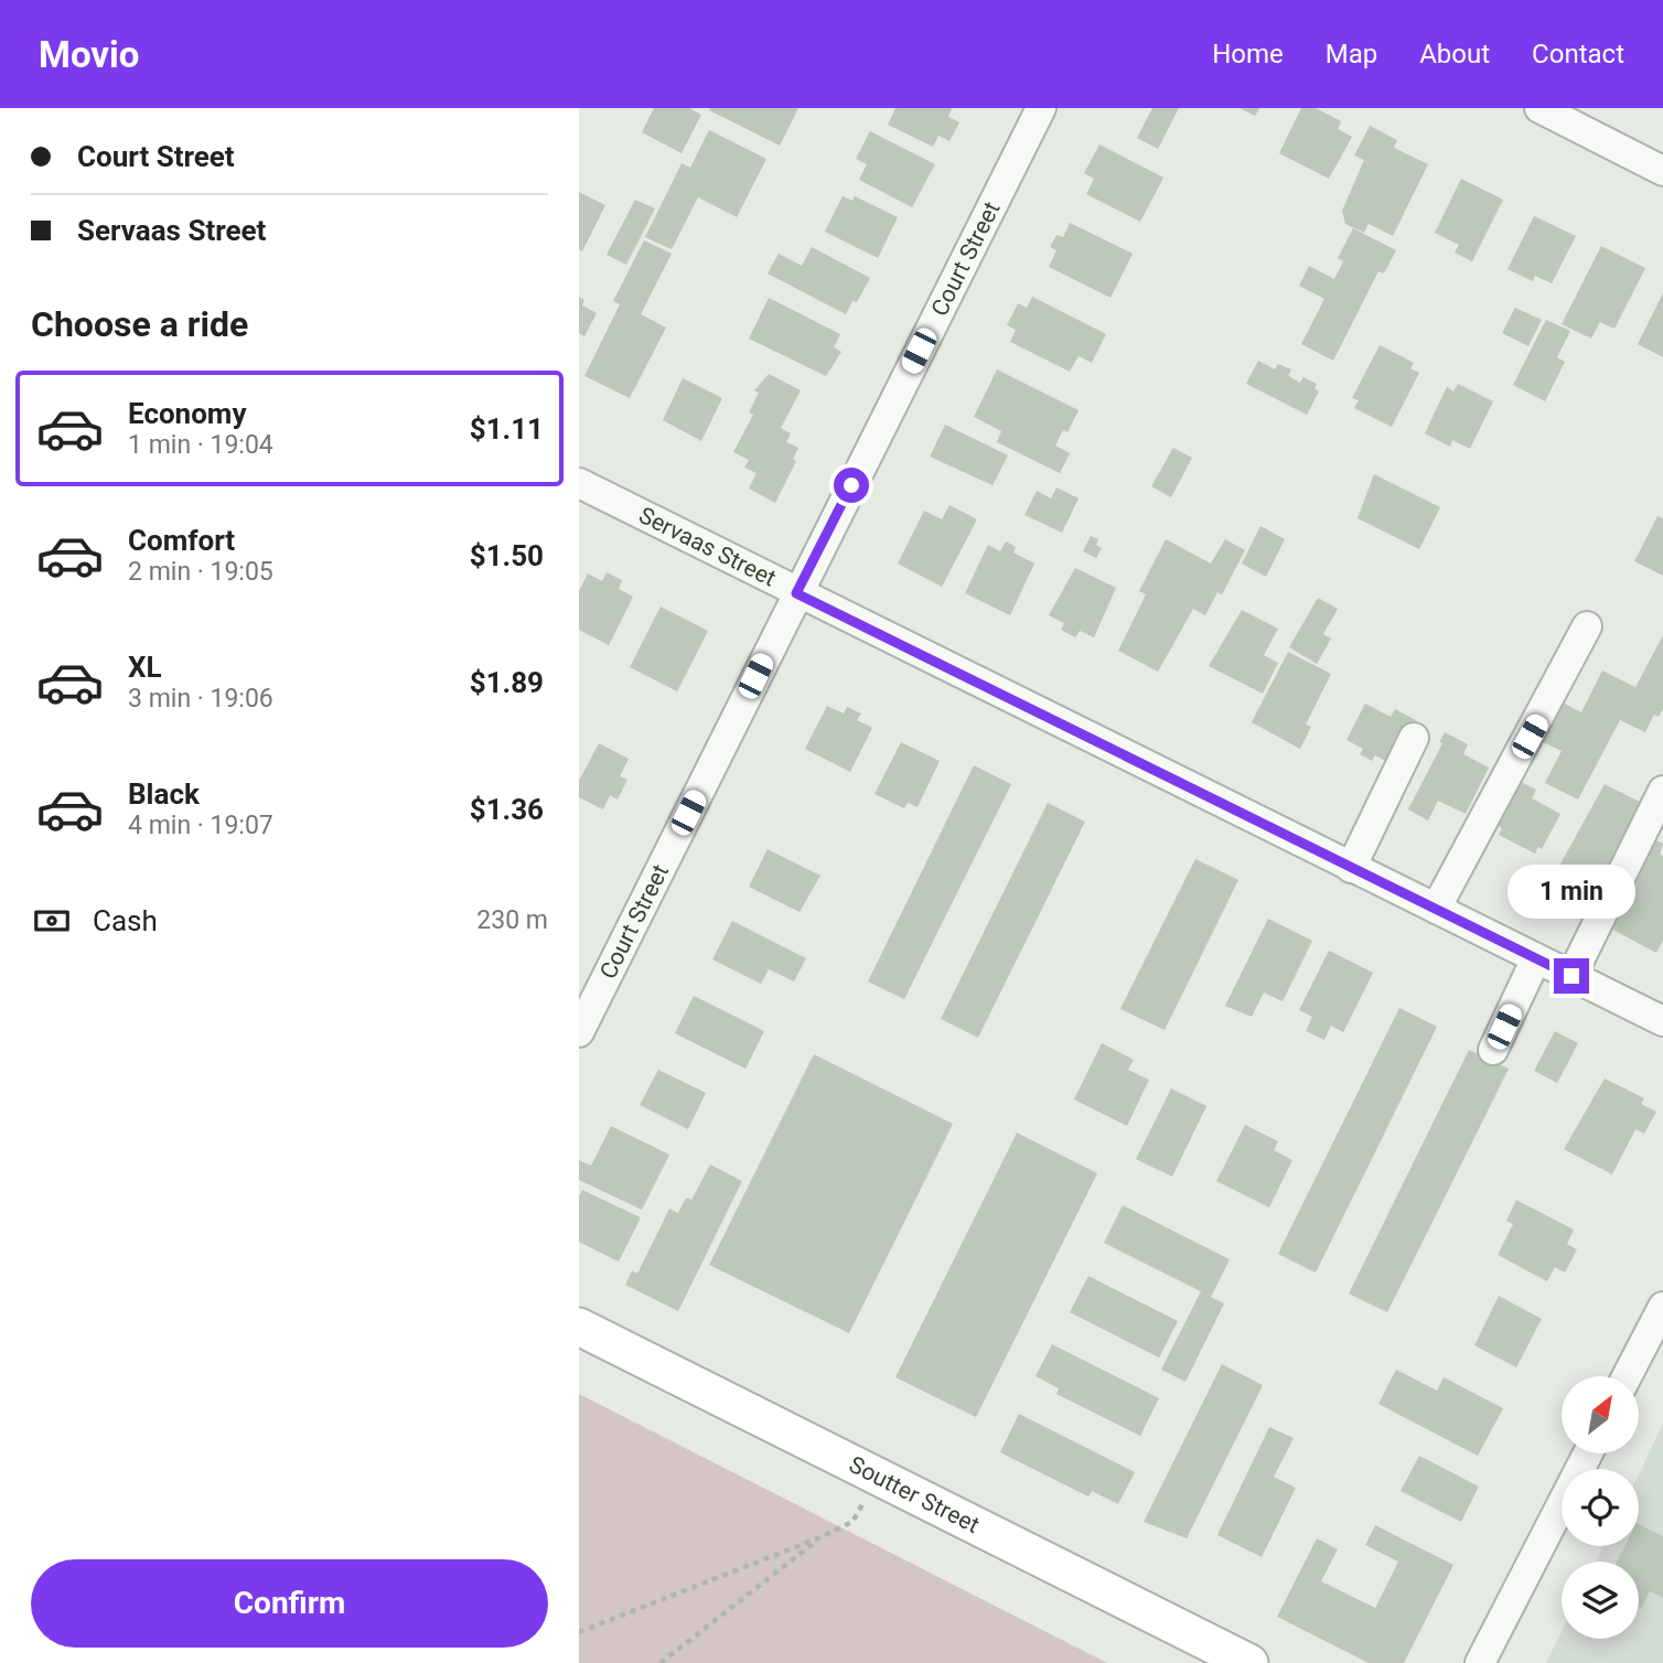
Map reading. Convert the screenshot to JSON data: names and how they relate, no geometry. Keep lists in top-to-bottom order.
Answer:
{
  "streets": {
    "main road": ["Soutter Street"],
    "street": ["Court Street", "Servaas Street"]
  },
  "crossings": [
    ["Court Street", "Servaas Street"]
  ],
  "north": "top right",
  "page": {
    "header": "Movio",
    "nav": [
      "Home",
      "Map",
      "About",
      "Contact"
    ],
    "banner": ["Court Street", "Servaas Street"],
    "heading": "Choose a ride",
    "list": [
      {
        "name": "Economy",
        "note": "1 min · 19:04",
        "value": "$1.11"
      },
      {
        "name": "Comfort",
        "note": "2 min · 19:05",
        "value": "$1.50"
      },
      {
        "name": "XL",
        "note": "3 min · 19:06",
        "value": "$1.89"
      },
      {
        "name": "Black",
        "note": "4 min · 19:07",
        "value": "$1.36"
      }
    ],
    "bubble": "1 min",
    "pay": ["Cash", "230 m"],
    "buttons": "Confirm"
  }
}
